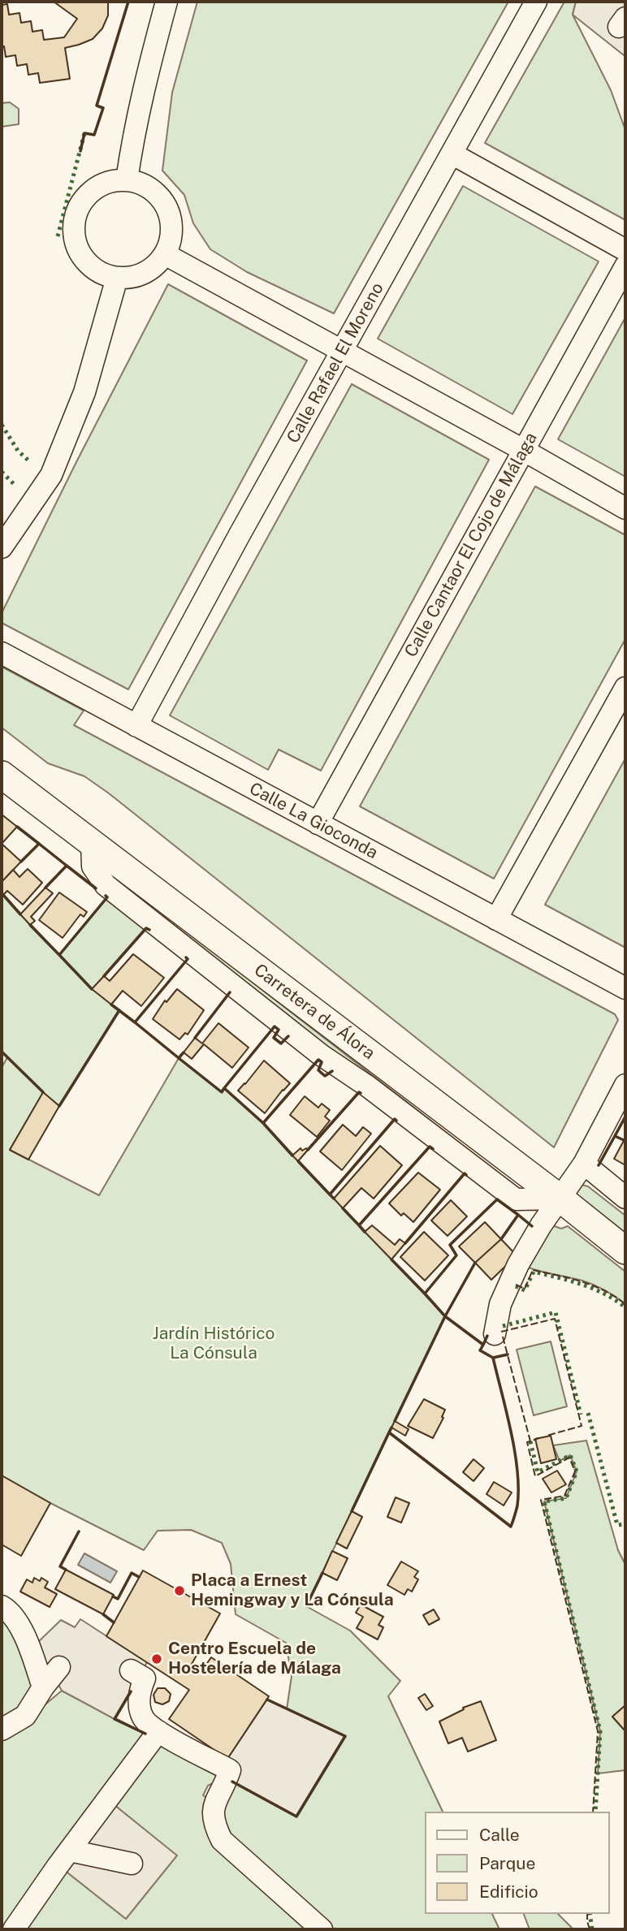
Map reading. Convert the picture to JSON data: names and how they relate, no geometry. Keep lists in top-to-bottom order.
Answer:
{
  "streets": {
    "main road": ["Carretera de Álora"],
    "street": ["Calle Rafael El Moreno", "Calle Cantaor El Cojo de Málaga", "Calle La Gioconda"]
  },
  "crossings": [
    ["Calle Rafael El Moreno", "Calle La Gioconda"],
    ["Calle Cantaor El Cojo de Málaga", "Calle La Gioconda"]
  ],
  "parks": ["Jardín Histórico La Cónsula"],
  "places": ["Placa a Ernest Hemingway y La Cónsula", "Centro Escuela de Hostelería de Málaga"],
  "legend": ["Calle", "Parque", "Edificio"]
}
